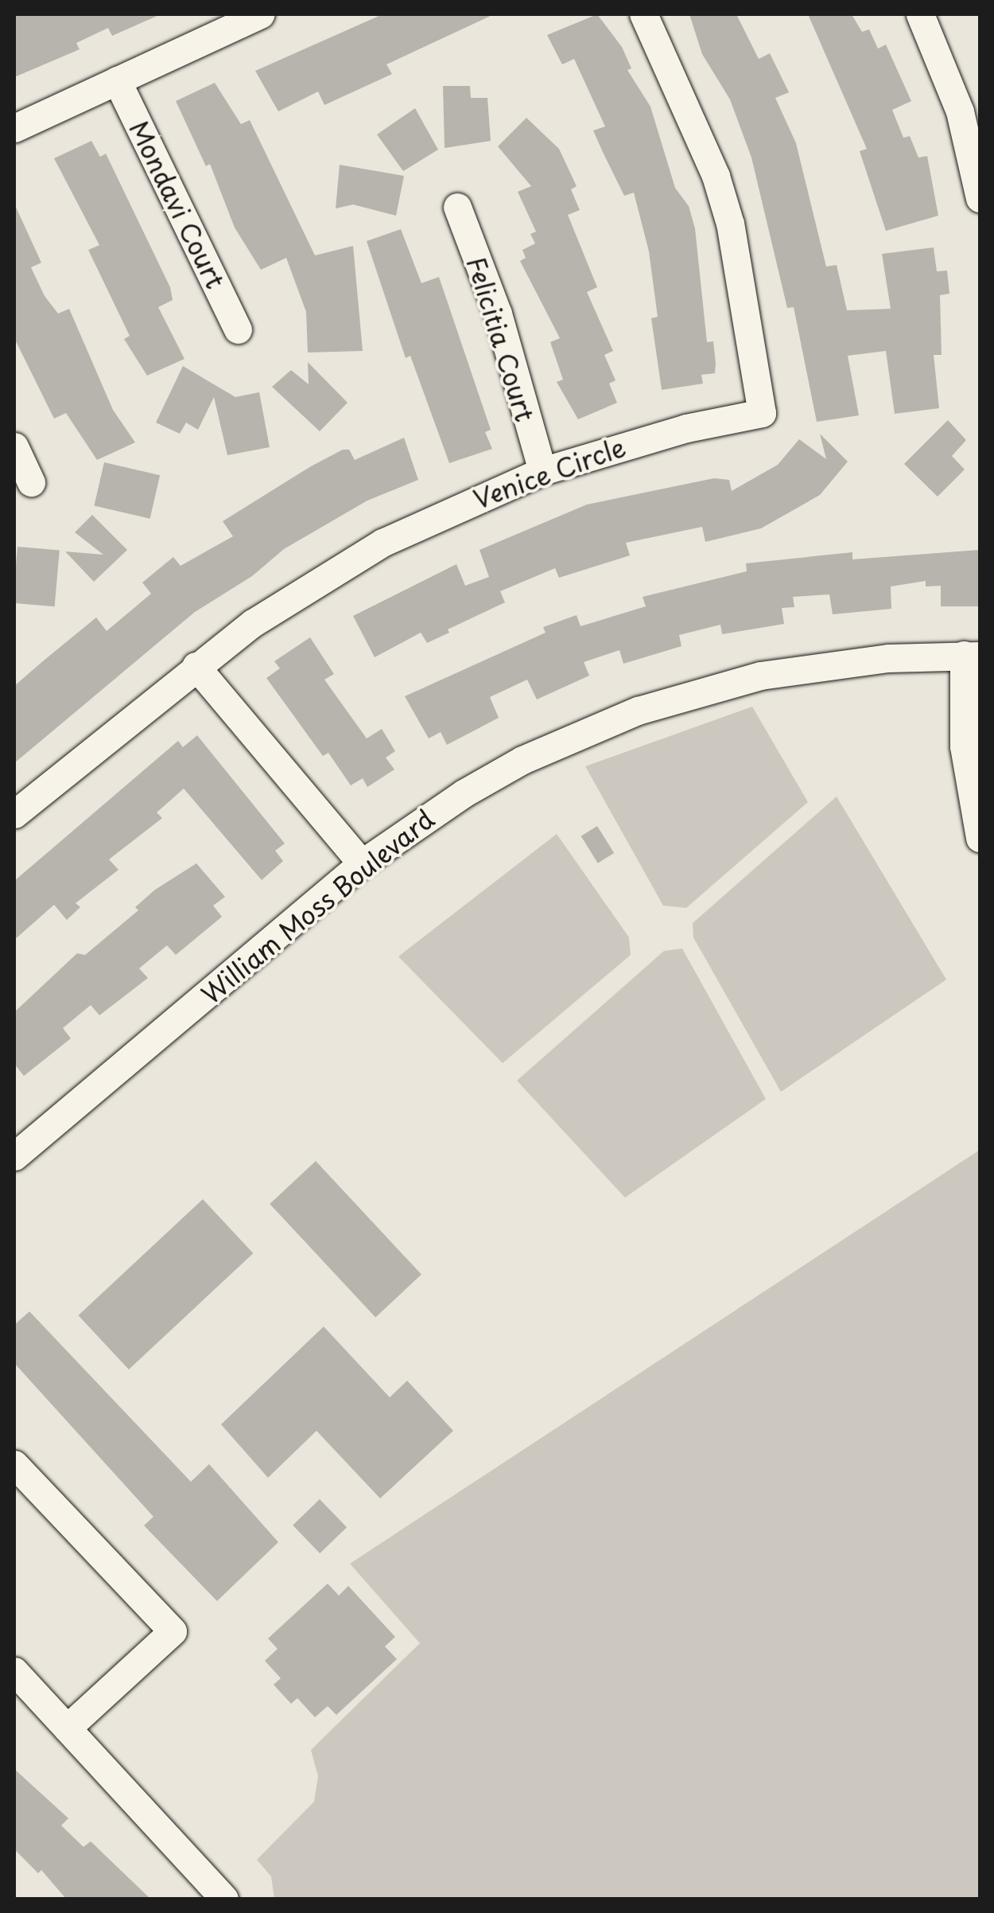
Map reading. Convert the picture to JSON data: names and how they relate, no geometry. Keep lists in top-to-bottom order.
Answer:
{
  "streets": {
    "street": [
      "Mondavi Court",
      "Felicitia Court",
      "Venice Circle",
      "William Moss Boulevard"
    ]
  },
  "crossings": [
    ["Felicitia Court", "Venice Circle"]
  ]
}
